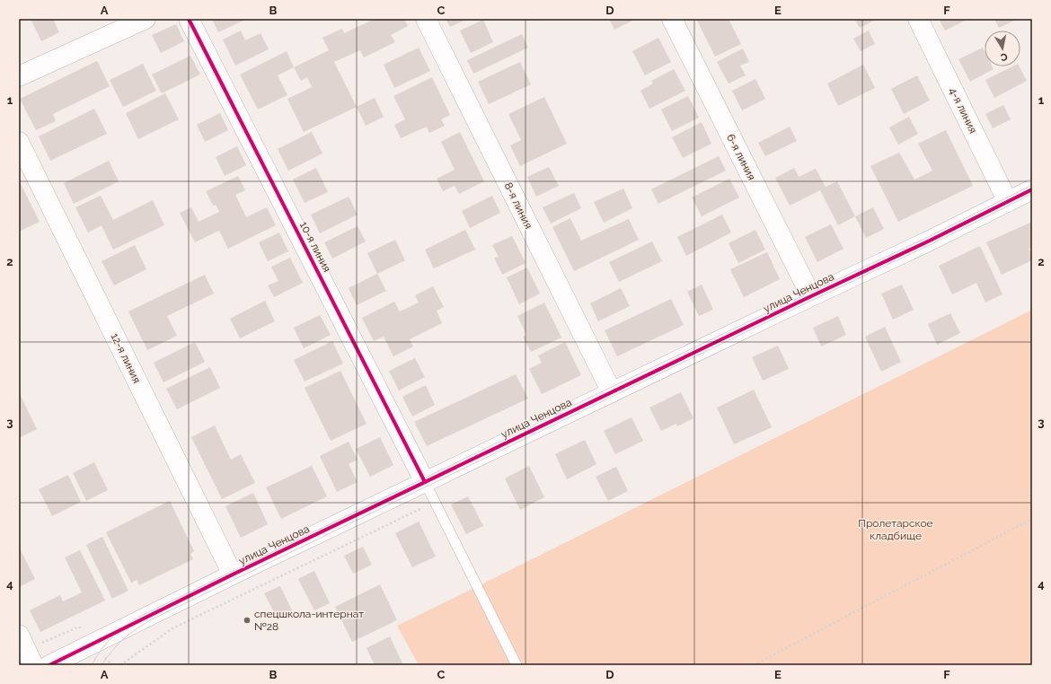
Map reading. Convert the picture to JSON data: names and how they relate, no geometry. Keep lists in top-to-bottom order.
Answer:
{
  "streets": {
    "street": [
      "4-я линия",
      "6-я линия",
      "8-я линия",
      "10-я линия",
      "улица Ченцова",
      "12-я линия"
    ]
  },
  "crossings": [
    ["4-я линия", "улица Ченцова"],
    ["6-я линия", "улица Ченцова"],
    ["8-я линия", "улица Ченцова"],
    ["10-я линия", "улица Ченцова"],
    ["улица Ченцова", "12-я линия"]
  ],
  "parks": ["Пролетарское кладбище"],
  "places": ["спецшкола-интернат №28"],
  "north": "bottom",
  "grid": {
    "columns": [
      "A",
      "B",
      "C",
      "D",
      "E",
      "F"
    ],
    "rows": [
      "1",
      "2",
      "3",
      "4"
    ]
  }
}
